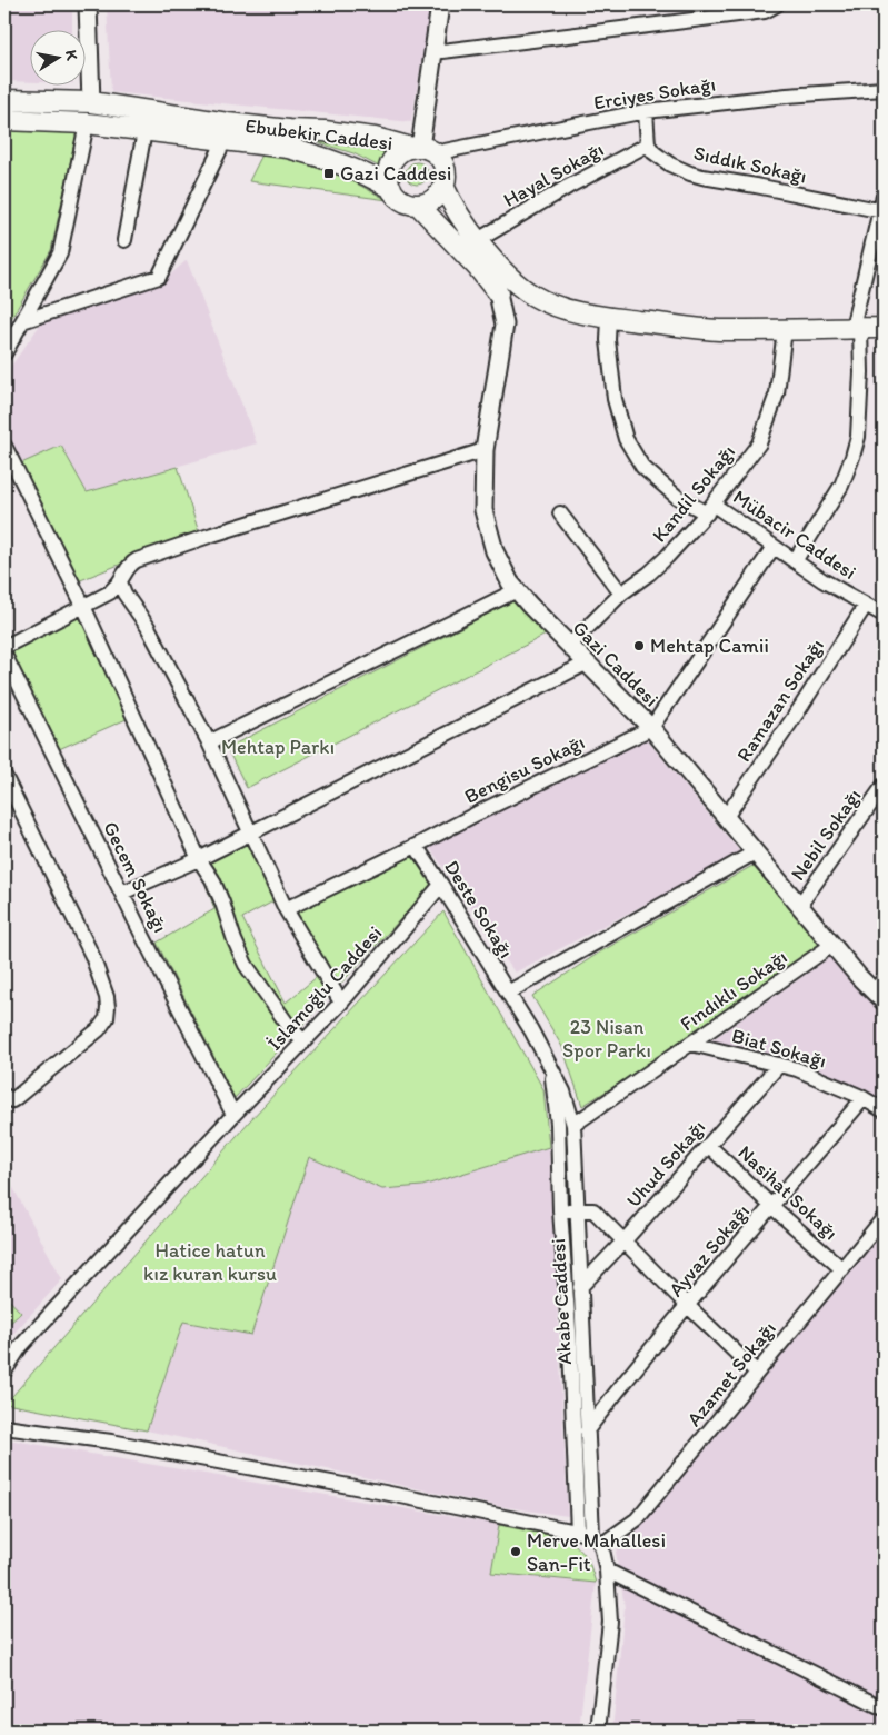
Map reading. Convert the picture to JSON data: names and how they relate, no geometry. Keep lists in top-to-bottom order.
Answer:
{
  "streets": {
    "main road": ["Ebubekir Caddesi"],
    "street": [
      "Erciyes Sokağı",
      "Sıddık Sokağı",
      "Hayal Sokağı",
      "Kandil Sokağı",
      "Mübacir Caddesi",
      "Gazi Caddesi",
      "Ramazan Sokağı",
      "Bengisu Sokağı",
      "Nebil Sokağı",
      "Gecem Sokağı",
      "Deste Sokağı",
      "İslamoğlu Caddesi",
      "Fındıklı Sokağı",
      "Biat Sokağı",
      "Uhud Sokağı",
      "Nasihat Sokağı",
      "Ayvaz Sokağı",
      "Akabe Caddesi",
      "Azamet Sokağı"
    ]
  },
  "crossings": [
    ["Erciyes Sokağı", "Ebubekir Caddesi"],
    ["Sıddık Sokağı", "Hayal Sokağı"],
    ["Kandil Sokağı", "Mübacir Caddesi"],
    ["Kandil Sokağı", "Gazi Caddesi"],
    ["Mübacir Caddesi", "Ramazan Sokağı"],
    ["Gazi Caddesi", "Ramazan Sokağı"],
    ["Gazi Caddesi", "Bengisu Sokağı"],
    ["Gazi Caddesi", "Nebil Sokağı"],
    ["Gazi Caddesi", "Fındıklı Sokağı"],
    ["Bengisu Sokağı", "Deste Sokağı"],
    ["Gecem Sokağı", "İslamoğlu Caddesi"],
    ["Deste Sokağı", "İslamoğlu Caddesi"],
    ["Deste Sokağı", "Akabe Caddesi"],
    ["Fındıklı Sokağı", "Biat Sokağı"],
    ["Fındıklı Sokağı", "Akabe Caddesi"],
    ["Biat Sokağı", "Uhud Sokağı"],
    ["Biat Sokağı", "Ayvaz Sokağı"],
    ["Uhud Sokağı", "Nasihat Sokağı"],
    ["Uhud Sokağı", "Akabe Caddesi"],
    ["Nasihat Sokağı", "Ayvaz Sokağı"],
    ["Nasihat Sokağı", "Azamet Sokağı"],
    ["Ayvaz Sokağı", "Akabe Caddesi"],
    ["Akabe Caddesi", "Azamet Sokağı"]
  ],
  "parks": ["Mehtap Parkı", "23 Nisan Spor Parkı", "Hatice hatun kız kuran kursu"],
  "places": {
    "transit": ["Gazi Caddesi"],
    "other": ["Mehtap Camii", "Merve Mahallesi San-Fit"]
  },
  "north": "right"
}
